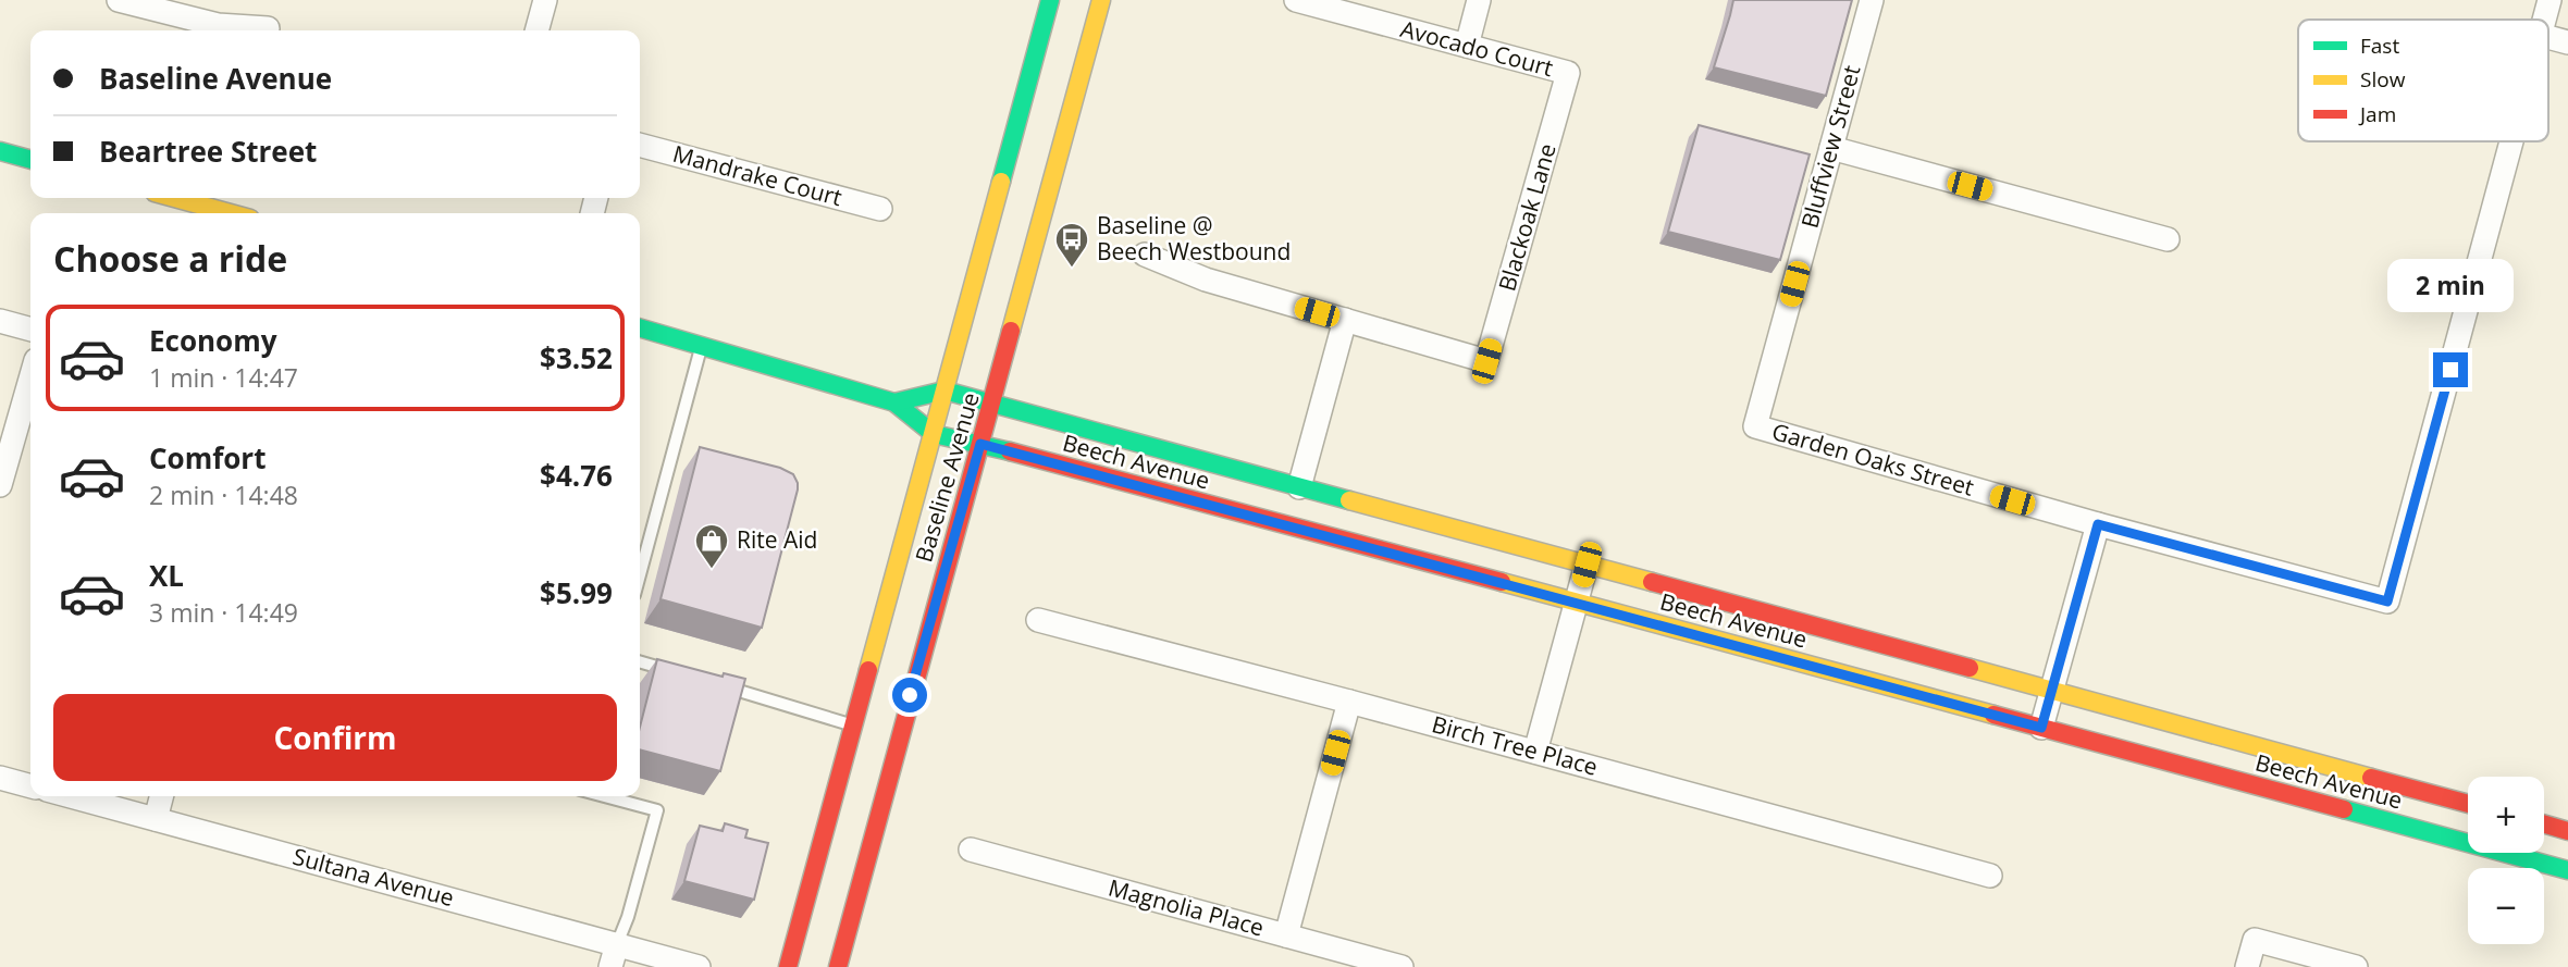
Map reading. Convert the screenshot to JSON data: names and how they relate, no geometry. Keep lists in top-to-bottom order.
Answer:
{
  "streets": {
    "main road": ["Beech Avenue", "Baseline Avenue"],
    "street": [
      "Avocado Court",
      "Bluffview Street",
      "Mandrake Court",
      "Blackoak Lane",
      "Garden Oaks Street",
      "Birch Tree Place",
      "Sultana Avenue",
      "Magnolia Place"
    ]
  },
  "crossings": [
    ["Avocado Court", "Blackoak Lane"],
    ["Bluffview Street", "Garden Oaks Street"],
    ["Beech Avenue", "Baseline Avenue"]
  ],
  "places": {
    "bus stop": ["Baseline @ Beech Westbound"],
    "shop": ["Rite Aid"]
  },
  "legend": ["Fast", "Slow", "Jam"],
  "page": {
    "banner": ["Baseline Avenue", "Beartree Street"],
    "heading": "Choose a ride",
    "bubble": "2 min",
    "list": [
      {
        "name": "Economy",
        "note": "1 min · 14:47",
        "value": "$3.52"
      },
      {
        "name": "Comfort",
        "note": "2 min · 14:48",
        "value": "$4.76"
      },
      {
        "name": "XL",
        "note": "3 min · 14:49",
        "value": "$5.99"
      }
    ],
    "buttons": "Confirm",
    "map_buttons": ["+", "−"]
  }
}
